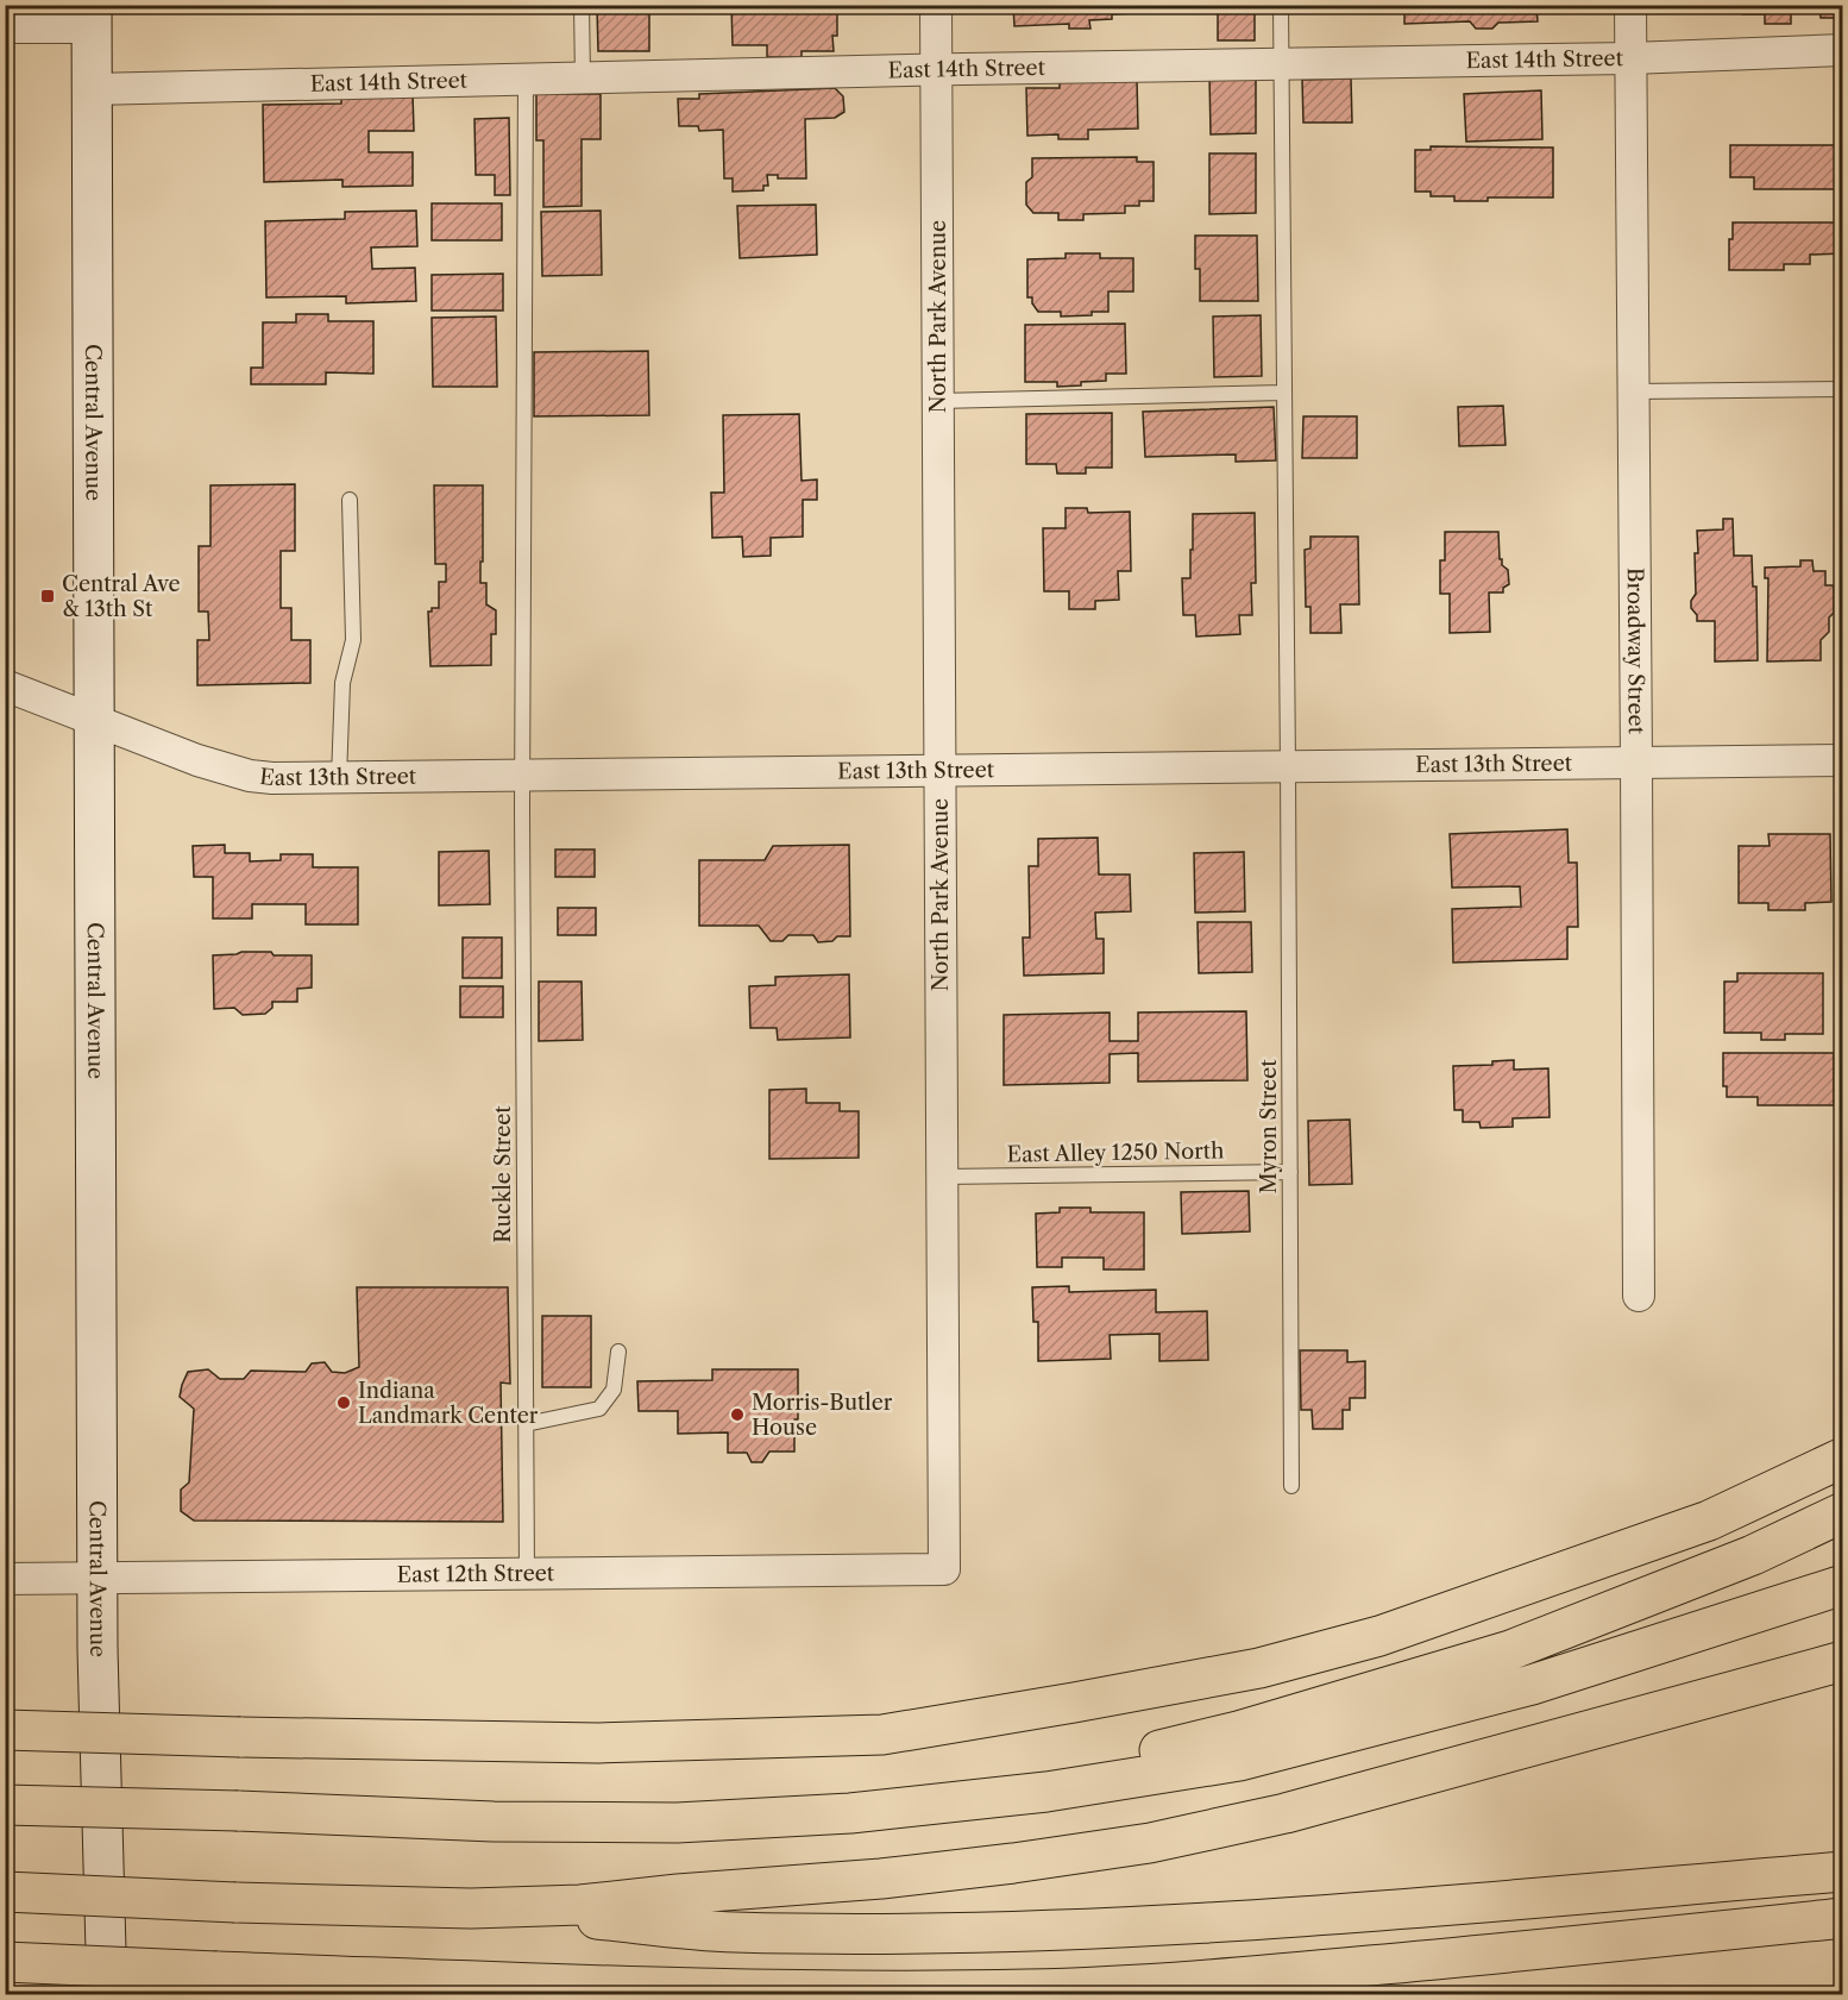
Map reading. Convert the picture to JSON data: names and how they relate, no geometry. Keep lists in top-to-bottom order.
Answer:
{
  "streets": {
    "main road": ["Central Avenue"],
    "street": [
      "East 14th Street",
      "North Park Avenue",
      "Broadway Street",
      "East 13th Street",
      "East 12th Street"
    ],
    "lane": ["Myron Street", "East Alley 1250 North", "Ruckle Street"]
  },
  "crossings": [
    ["East 14th Street", "North Park Avenue"],
    ["East 14th Street", "Central Avenue"],
    ["East 14th Street", "Broadway Street"],
    ["East 14th Street", "Myron Street"],
    ["East 14th Street", "Ruckle Street"],
    ["North Park Avenue", "East 13th Street"],
    ["North Park Avenue", "East Alley 1250 North"],
    ["North Park Avenue", "East 12th Street"],
    ["Central Avenue", "East 13th Street"],
    ["Central Avenue", "East 12th Street"],
    ["Broadway Street", "East 13th Street"],
    ["East 13th Street", "Myron Street"],
    ["East 13th Street", "Ruckle Street"],
    ["Myron Street", "East Alley 1250 North"],
    ["Ruckle Street", "East 12th Street"]
  ],
  "places": {
    "transit": ["Central Ave & 13th St"],
    "other": ["Indiana Landmark Center", "Morris-Butler House"]
  }
}
